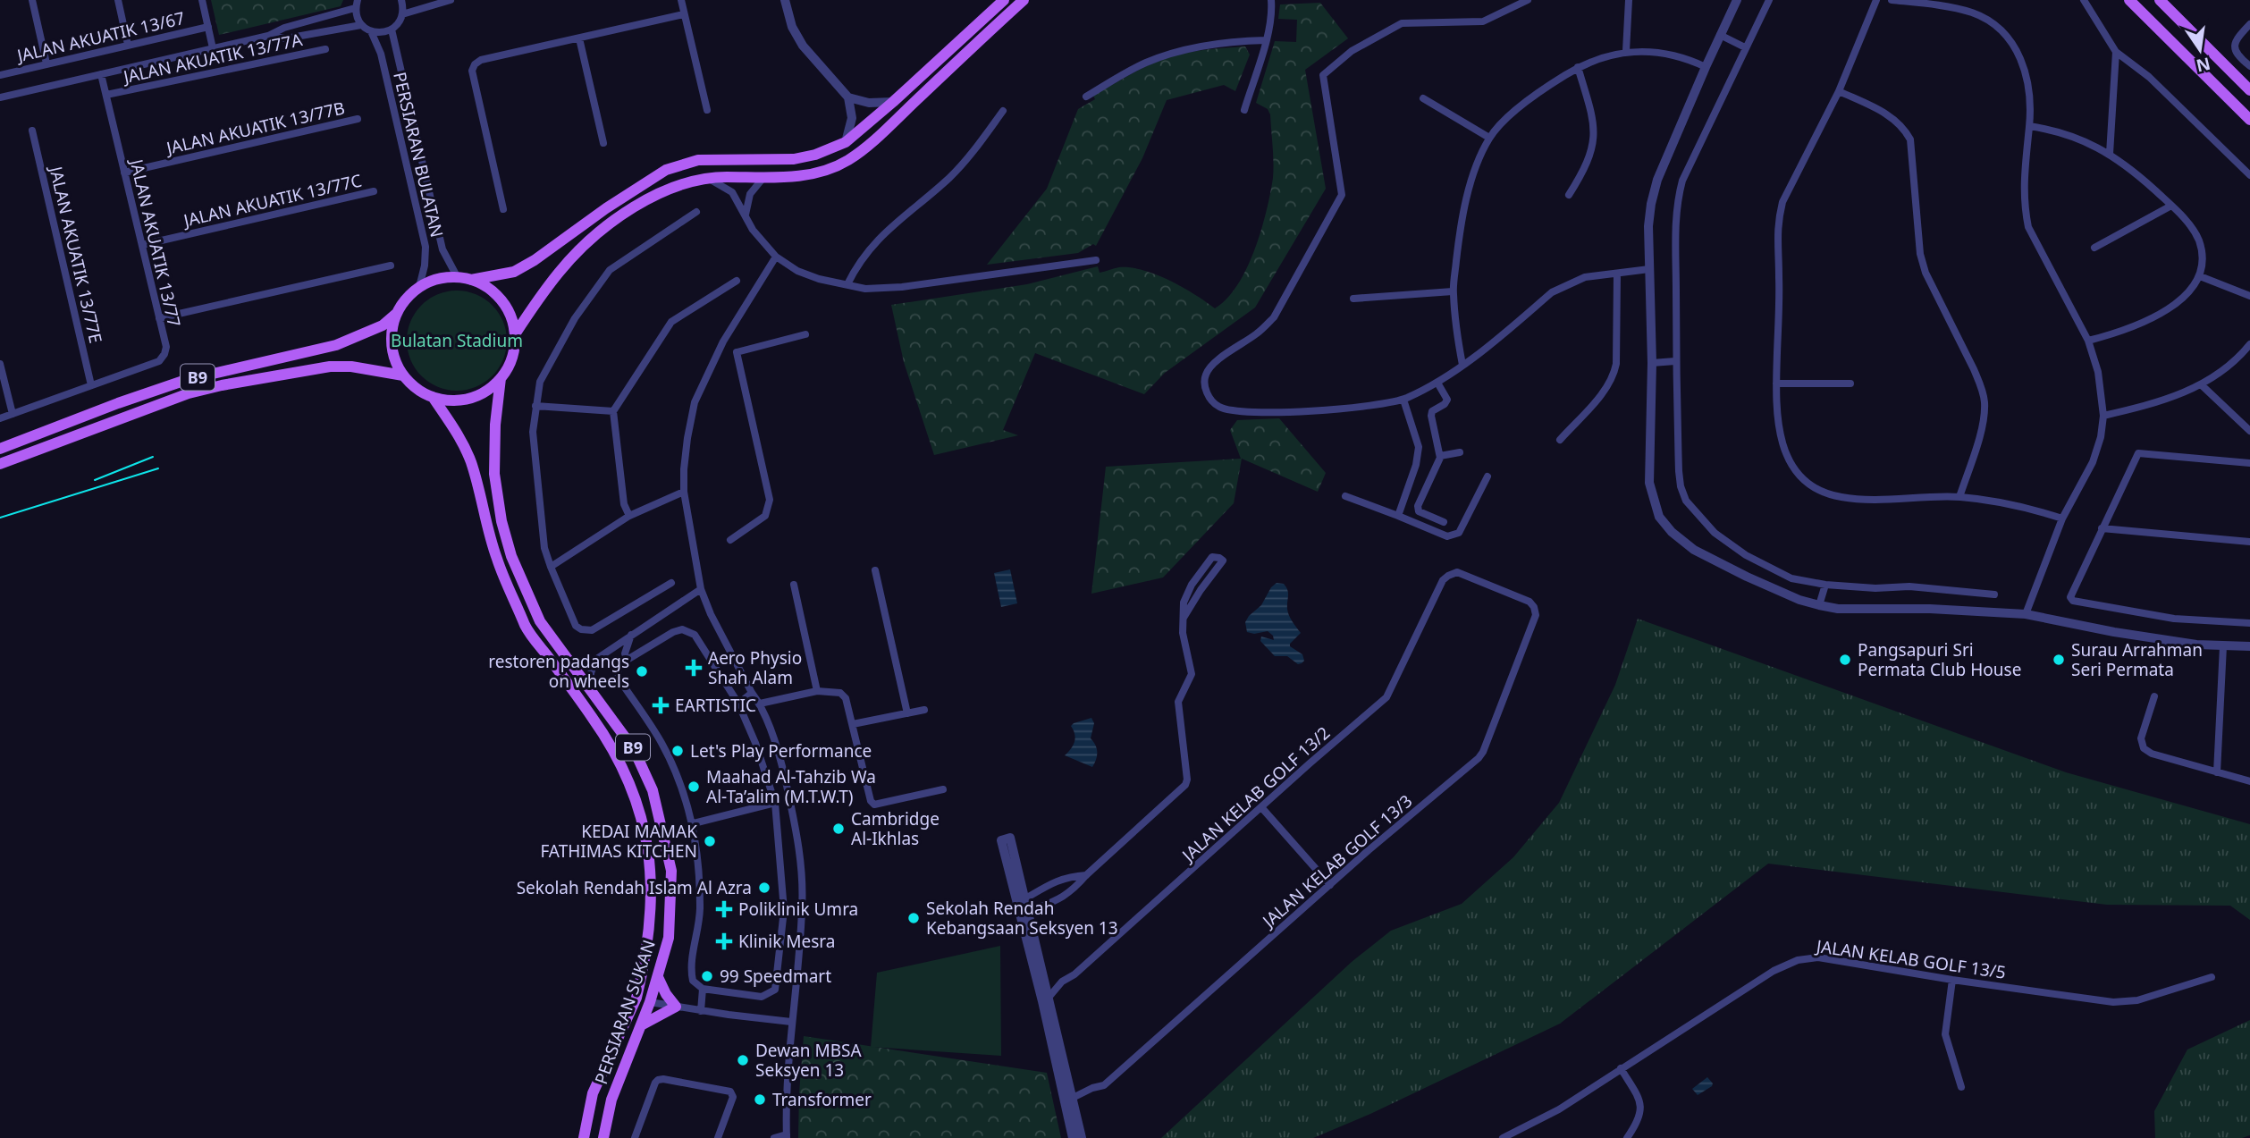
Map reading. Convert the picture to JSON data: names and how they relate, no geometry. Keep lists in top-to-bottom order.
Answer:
{
  "streets": {
    "main road": ["B9", "PERSIARAN SUKAN"],
    "street": [
      "JALAN AKUATIK 13/67",
      "JALAN AKUATIK 13/77A",
      "JALAN AKUATIK 13/77B",
      "PERSIARAN BULATAN",
      "JALAN AKUATIK 13/77C",
      "JALAN AKUATIK 13/77",
      "JALAN AKUATIK 13/77E",
      "JALAN KELAB GOLF 13/2",
      "JALAN KELAB GOLF 13/3",
      "JALAN KELAB GOLF 13/5"
    ]
  },
  "crossings": [
    ["JALAN AKUATIK 13/77A", "JALAN AKUATIK 13/77"],
    ["JALAN AKUATIK 13/77B", "JALAN AKUATIK 13/77"],
    ["PERSIARAN BULATAN", "B9"],
    ["PERSIARAN BULATAN", "PERSIARAN SUKAN"],
    ["JALAN AKUATIK 13/77C", "JALAN AKUATIK 13/77"],
    ["JALAN AKUATIK 13/77", "JALAN AKUATIK 13/77E"],
    ["B9", "PERSIARAN SUKAN"],
    ["JALAN KELAB GOLF 13/2", "JALAN KELAB GOLF 13/3"]
  ],
  "parks": ["Bulatan Stadium"],
  "places": {
    "other": [
      "Pangsapuri Sri Permata Club House",
      "Surau Arrahman Seri Permata",
      "restoren padangs on wheels",
      "Let's Play Performance",
      "Maahad Al-Tahzib Wa Al-Ta’alim (M.T.W.T)",
      "Cambridge Al-Ikhlas",
      "KEDAI MAMAK FATHIMAS KITCHEN",
      "Sekolah Rendah Islam Al Azra",
      "Sekolah Rendah Kebangsaan Seksyen 13",
      "99 Speedmart",
      "Dewan MBSA Seksyen 13",
      "Transformer"
    ],
    "health": [
      "Aero Physio Shah Alam",
      "EARTISTIC",
      "Poliklinik Umra",
      "Klinik Mesra"
    ]
  },
  "north": "bottom"
}
